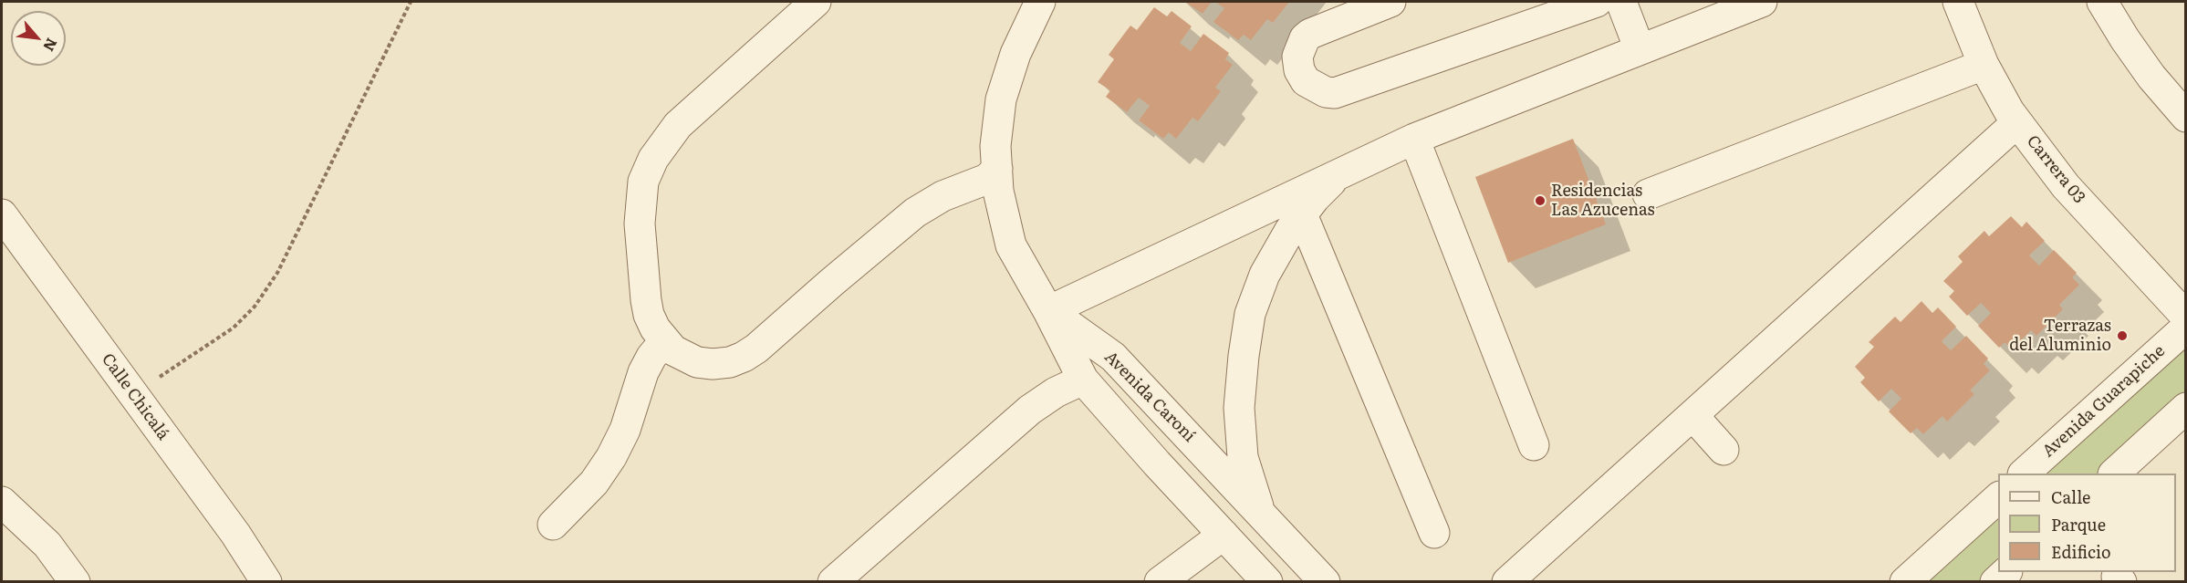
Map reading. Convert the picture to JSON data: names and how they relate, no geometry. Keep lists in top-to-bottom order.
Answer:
{
  "streets": {
    "street": [
      "Carrera 03",
      "Calle Chicalá",
      "Avenida Caroní",
      "Avenida Guarapiche"
    ]
  },
  "places": ["Residencias Las Azucenas", "Terrazas del Aluminio"],
  "legend": ["Calle", "Parque", "Edificio"],
  "north": "bottom right"
}
